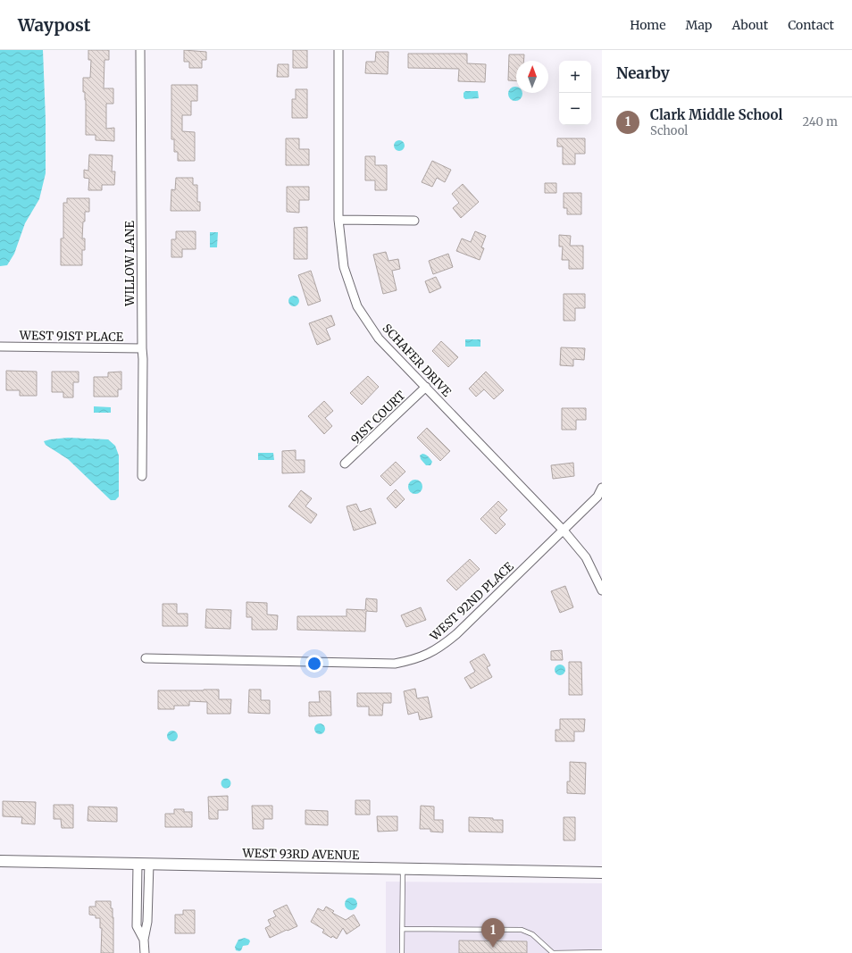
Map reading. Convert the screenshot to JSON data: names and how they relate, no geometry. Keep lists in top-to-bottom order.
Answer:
{
  "streets": {
    "street": [
      "WILLOW LANE",
      "WEST 91ST PLACE",
      "SCHAFER DRIVE",
      "91ST COURT",
      "WEST 92ND PLACE",
      "WEST 93RD AVENUE"
    ]
  },
  "crossings": [
    ["WILLOW LANE", "WEST 91ST PLACE"],
    ["SCHAFER DRIVE", "91ST COURT"],
    ["SCHAFER DRIVE", "WEST 92ND PLACE"]
  ],
  "north": "top",
  "page": {
    "header": "Waypost",
    "nav": [
      "Home",
      "Map",
      "About",
      "Contact"
    ],
    "heading": "Nearby",
    "map_buttons": ["+", "−"],
    "list": [
      {
        "mark": "1",
        "name": "Clark Middle School",
        "note": "School",
        "value": "240 m"
      }
    ],
    "pins": "1"
  }
}
